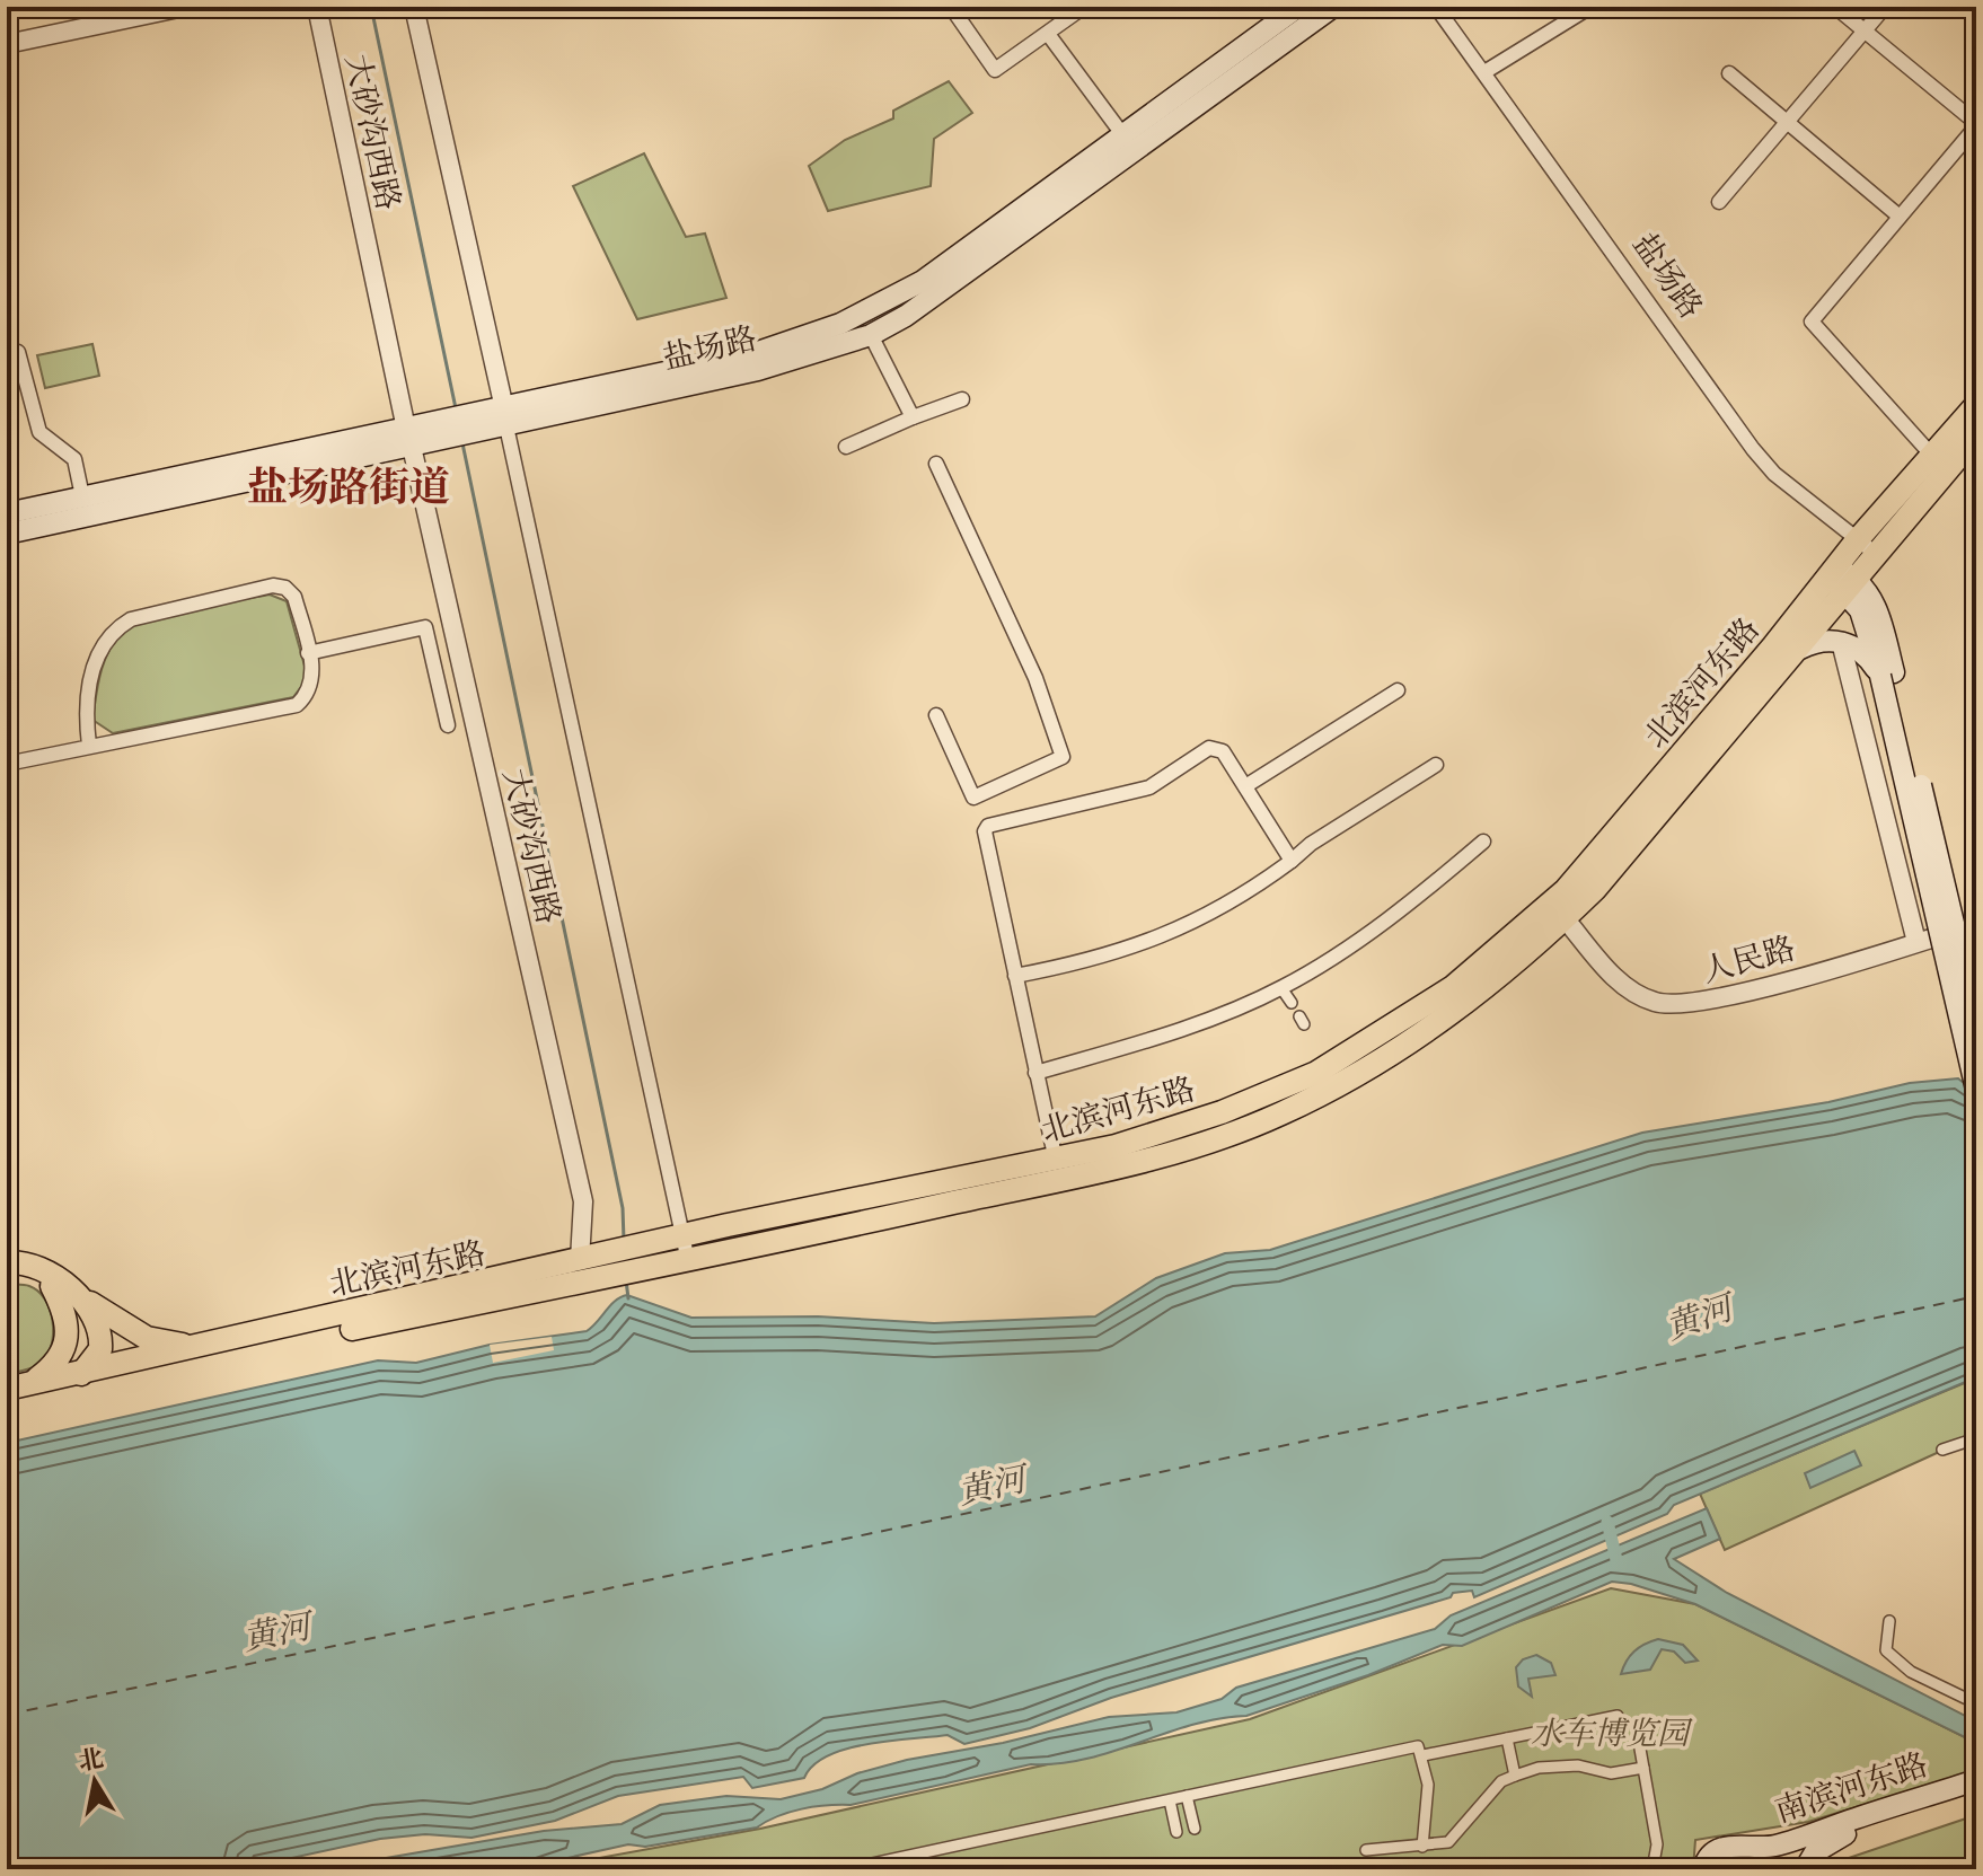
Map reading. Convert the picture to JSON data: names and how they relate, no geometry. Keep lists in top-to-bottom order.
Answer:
{
  "streets": {
    "main road": ["盐场路", "北滨河东路", "南滨河东路"],
    "street": ["大砂沟西路", "人民路"]
  },
  "crossings": [
    ["大砂沟西路", "盐场路"],
    ["大砂沟西路", "北滨河东路"],
    ["盐场路", "北滨河东路"],
    ["北滨河东路", "人民路"]
  ],
  "districts": ["盐场路街道"],
  "water": ["黄河"],
  "parks": ["水车博览园"],
  "north": "top"
}
